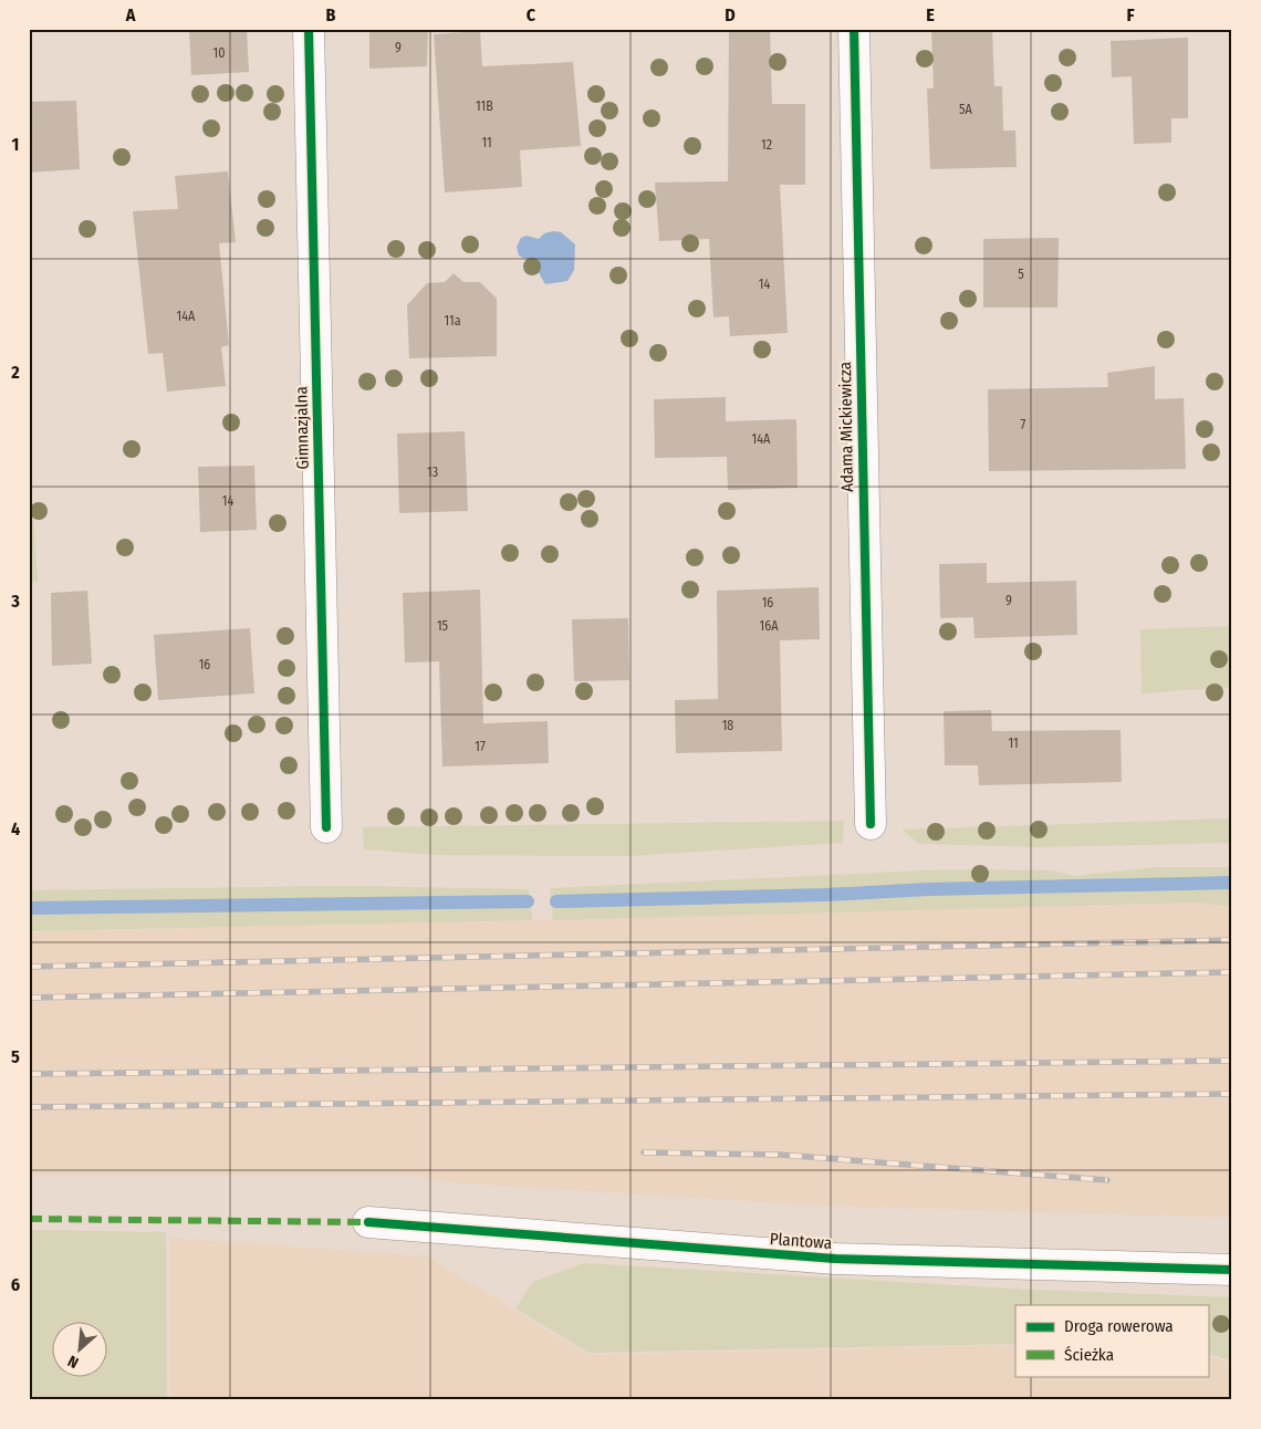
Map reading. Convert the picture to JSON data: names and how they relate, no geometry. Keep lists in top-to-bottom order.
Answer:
{
  "streets": {
    "street": ["Adama Mickiewicza", "Gimnazjalna", "Plantowa"]
  },
  "house_numbers": [
    "9",
    "10",
    "11B",
    "5A",
    "11",
    "12",
    "5",
    "14",
    "14A",
    "11a",
    "7",
    "14A",
    "13",
    "14",
    "9",
    "16",
    "15",
    "16A",
    "16",
    "18",
    "11",
    "17"
  ],
  "legend": ["Droga rowerowa", "Ścieżka"],
  "north": "bottom left",
  "grid": {
    "columns": [
      "A",
      "B",
      "C",
      "D",
      "E",
      "F"
    ],
    "rows": [
      "1",
      "2",
      "3",
      "4",
      "5",
      "6"
    ]
  }
}
